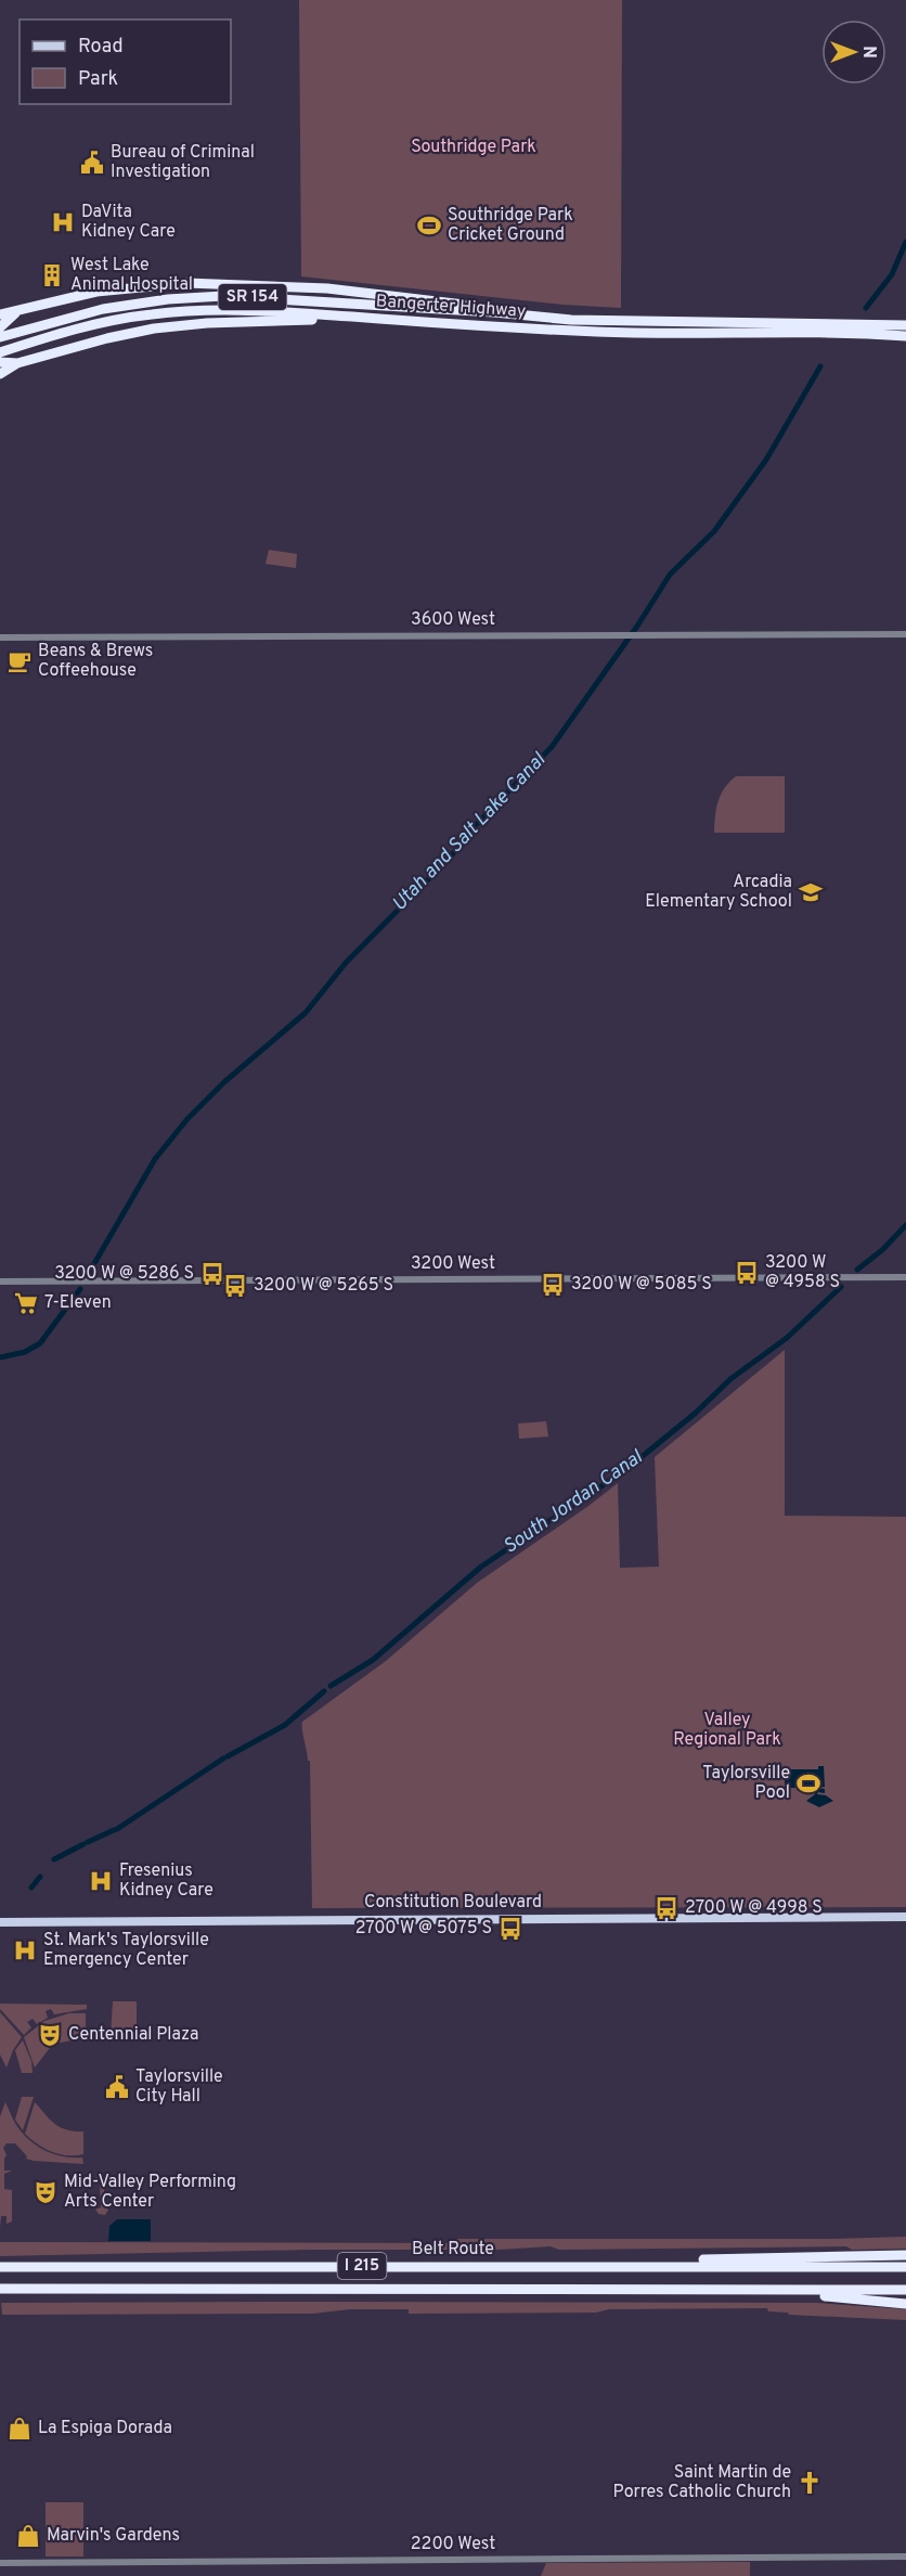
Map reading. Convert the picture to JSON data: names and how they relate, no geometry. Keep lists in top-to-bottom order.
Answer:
{
  "streets": {
    "highway": [
      "SR 154",
      "Bangerter Highway",
      "Belt Route",
      "I 215"
    ],
    "main road": ["Constitution Boulevard"],
    "street": ["3600 West", "3200 West", "2200 West"]
  },
  "water": ["Utah and Salt Lake Canal", "South Jordan Canal"],
  "parks": ["Southridge Park", "Valley Regional Park"],
  "places": {
    "public building": ["Bureau of Criminal Investigation", "Taylorsville City Hall"],
    "hospital": ["DaVita Kidney Care", "Fresenius Kidney Care", "St. Mark's Taylorsville Emergency Center"],
    "sports": ["Southridge Park Cricket Ground", "Taylorsville Pool"],
    "building": ["West Lake Animal Hospital"],
    "cafe": ["Beans & Brews Coffeehouse"],
    "school or university": ["Arcadia Elementary School"],
    "bus stop": [
      "3200 W @ 4958 S",
      "3200 W @ 5286 S",
      "3200 W @ 5085 S",
      "3200 W @ 5265 S",
      "2700 W @ 4998 S",
      "2700 W @ 5075 S"
    ],
    "supermarket": ["7-Eleven"],
    "theatre": ["Centennial Plaza", "Mid-Valley Performing Arts Center"],
    "shop": ["La Espiga Dorada", "Marvin's Gardens"],
    "church": ["Saint Martin de Porres Catholic Church"]
  },
  "legend": ["Road", "Park"],
  "north": "right"
}
